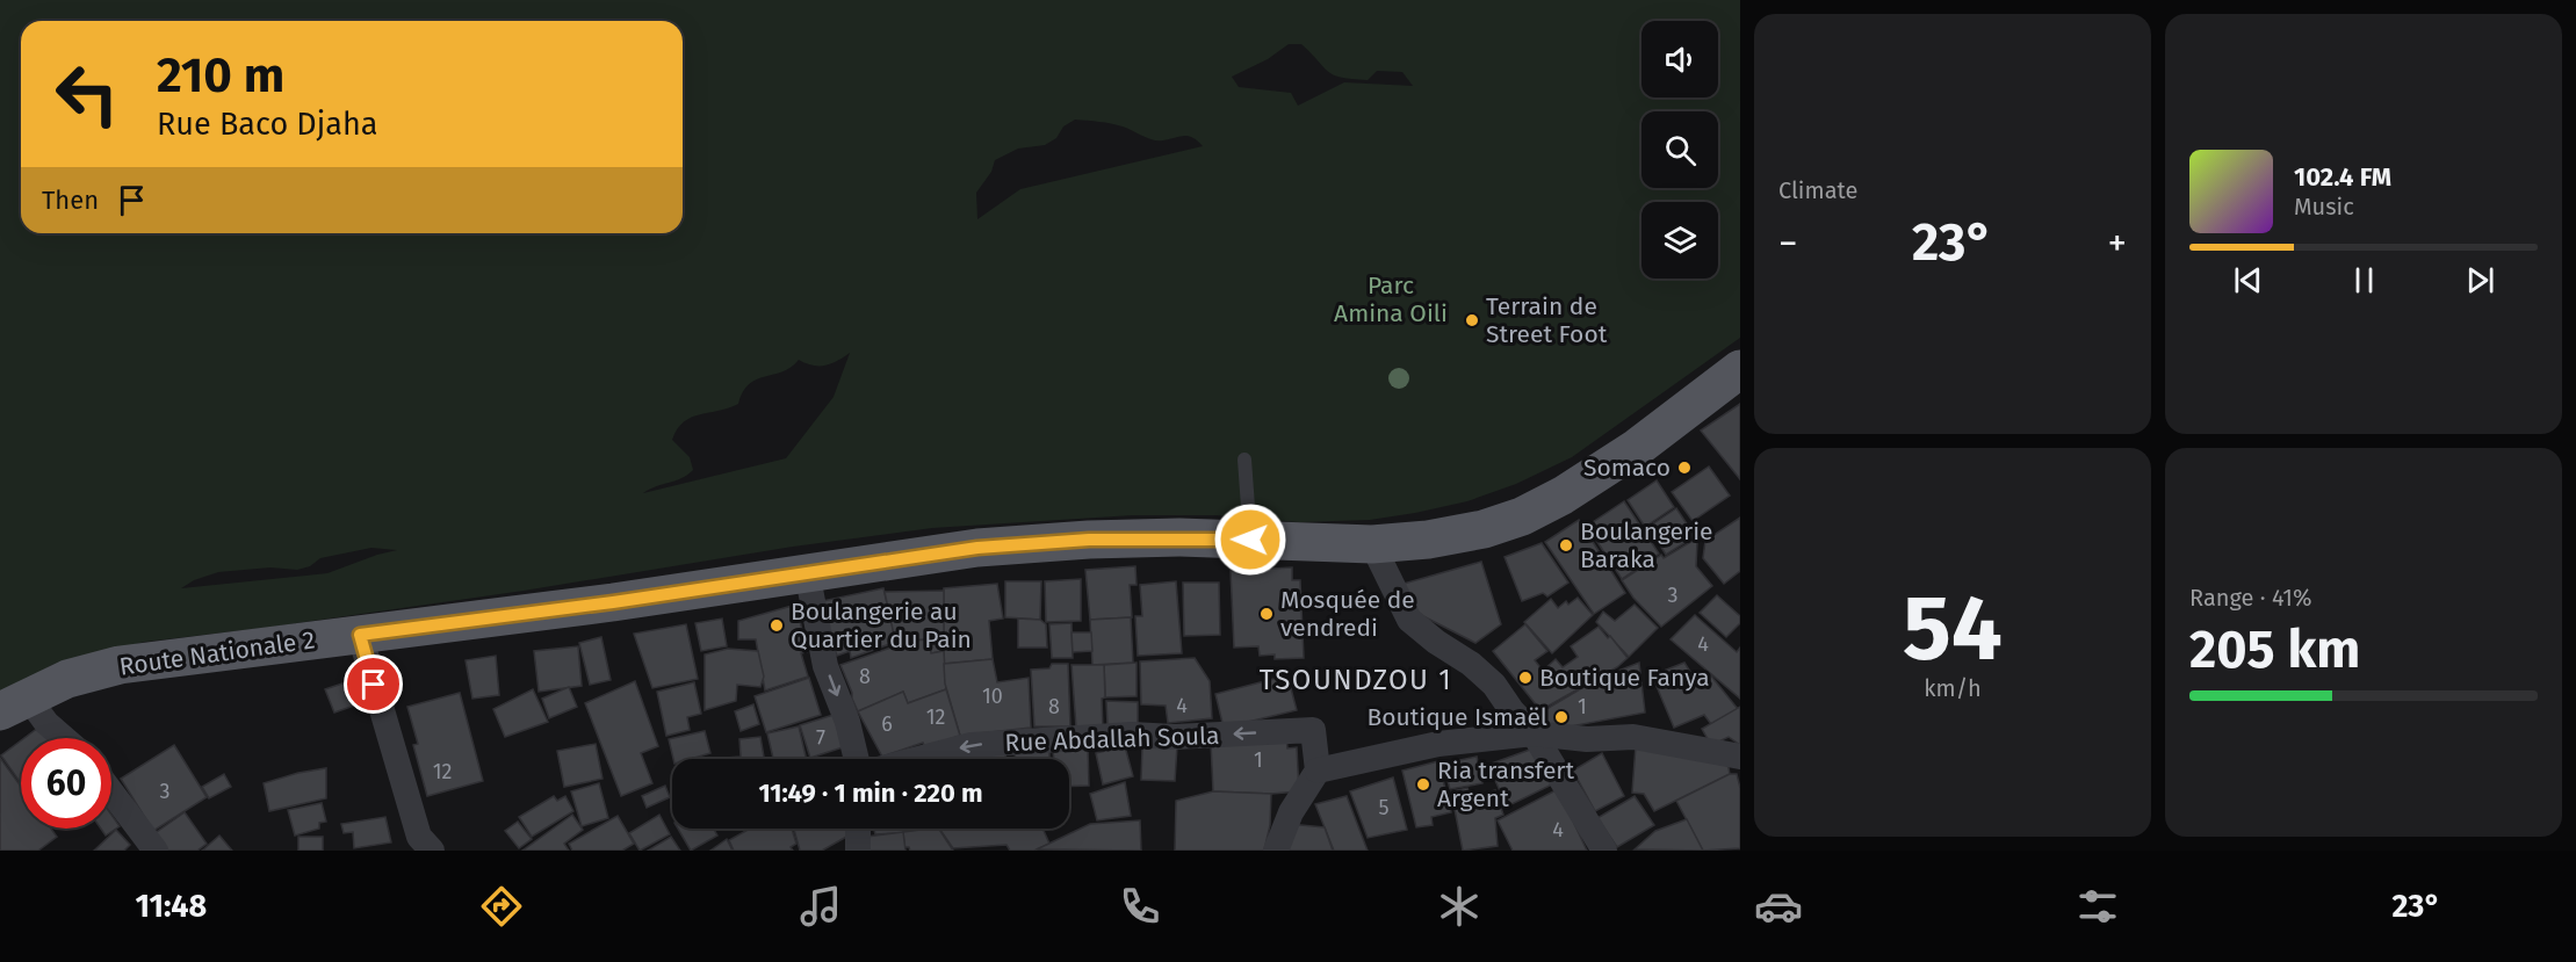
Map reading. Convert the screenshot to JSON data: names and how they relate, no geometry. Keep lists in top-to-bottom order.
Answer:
{
  "streets": {
    "main road": ["Route Nationale 2"],
    "street": ["Rue Abdallah Soula"]
  },
  "districts": ["TSOUNDZOU 1"],
  "parks": ["Parc Amina Oili"],
  "places": [
    "Terrain de Street Foot",
    "Somaco",
    "Boulangerie Baraka",
    "Mosquée de vendredi",
    "Boulangerie au Quartier du Pain",
    "Boutique Fanya",
    "Boutique Ismaël",
    "Ria transfert Argent"
  ],
  "house_numbers": [
    "3",
    "4",
    "8",
    "10",
    "4",
    "8",
    "1",
    "12",
    "6",
    "7",
    "1",
    "12",
    "3",
    "5",
    "4"
  ],
  "page": {
    "tile": [
      "Climate",
      ["54", "km/h"],
      ["Range · 41%", "205 km"]
    ],
    "turn": ["210 m", "Rue Baco Djaha"],
    "song": ["102.4 FM", "Music"],
    "then": "Then",
    "heat": ["−", "23°", "+"],
    "limit": "60",
    "trip": "11:49 · 1 min · 220 m",
    "tabs": ["11:48", "23°"]
  }
}
